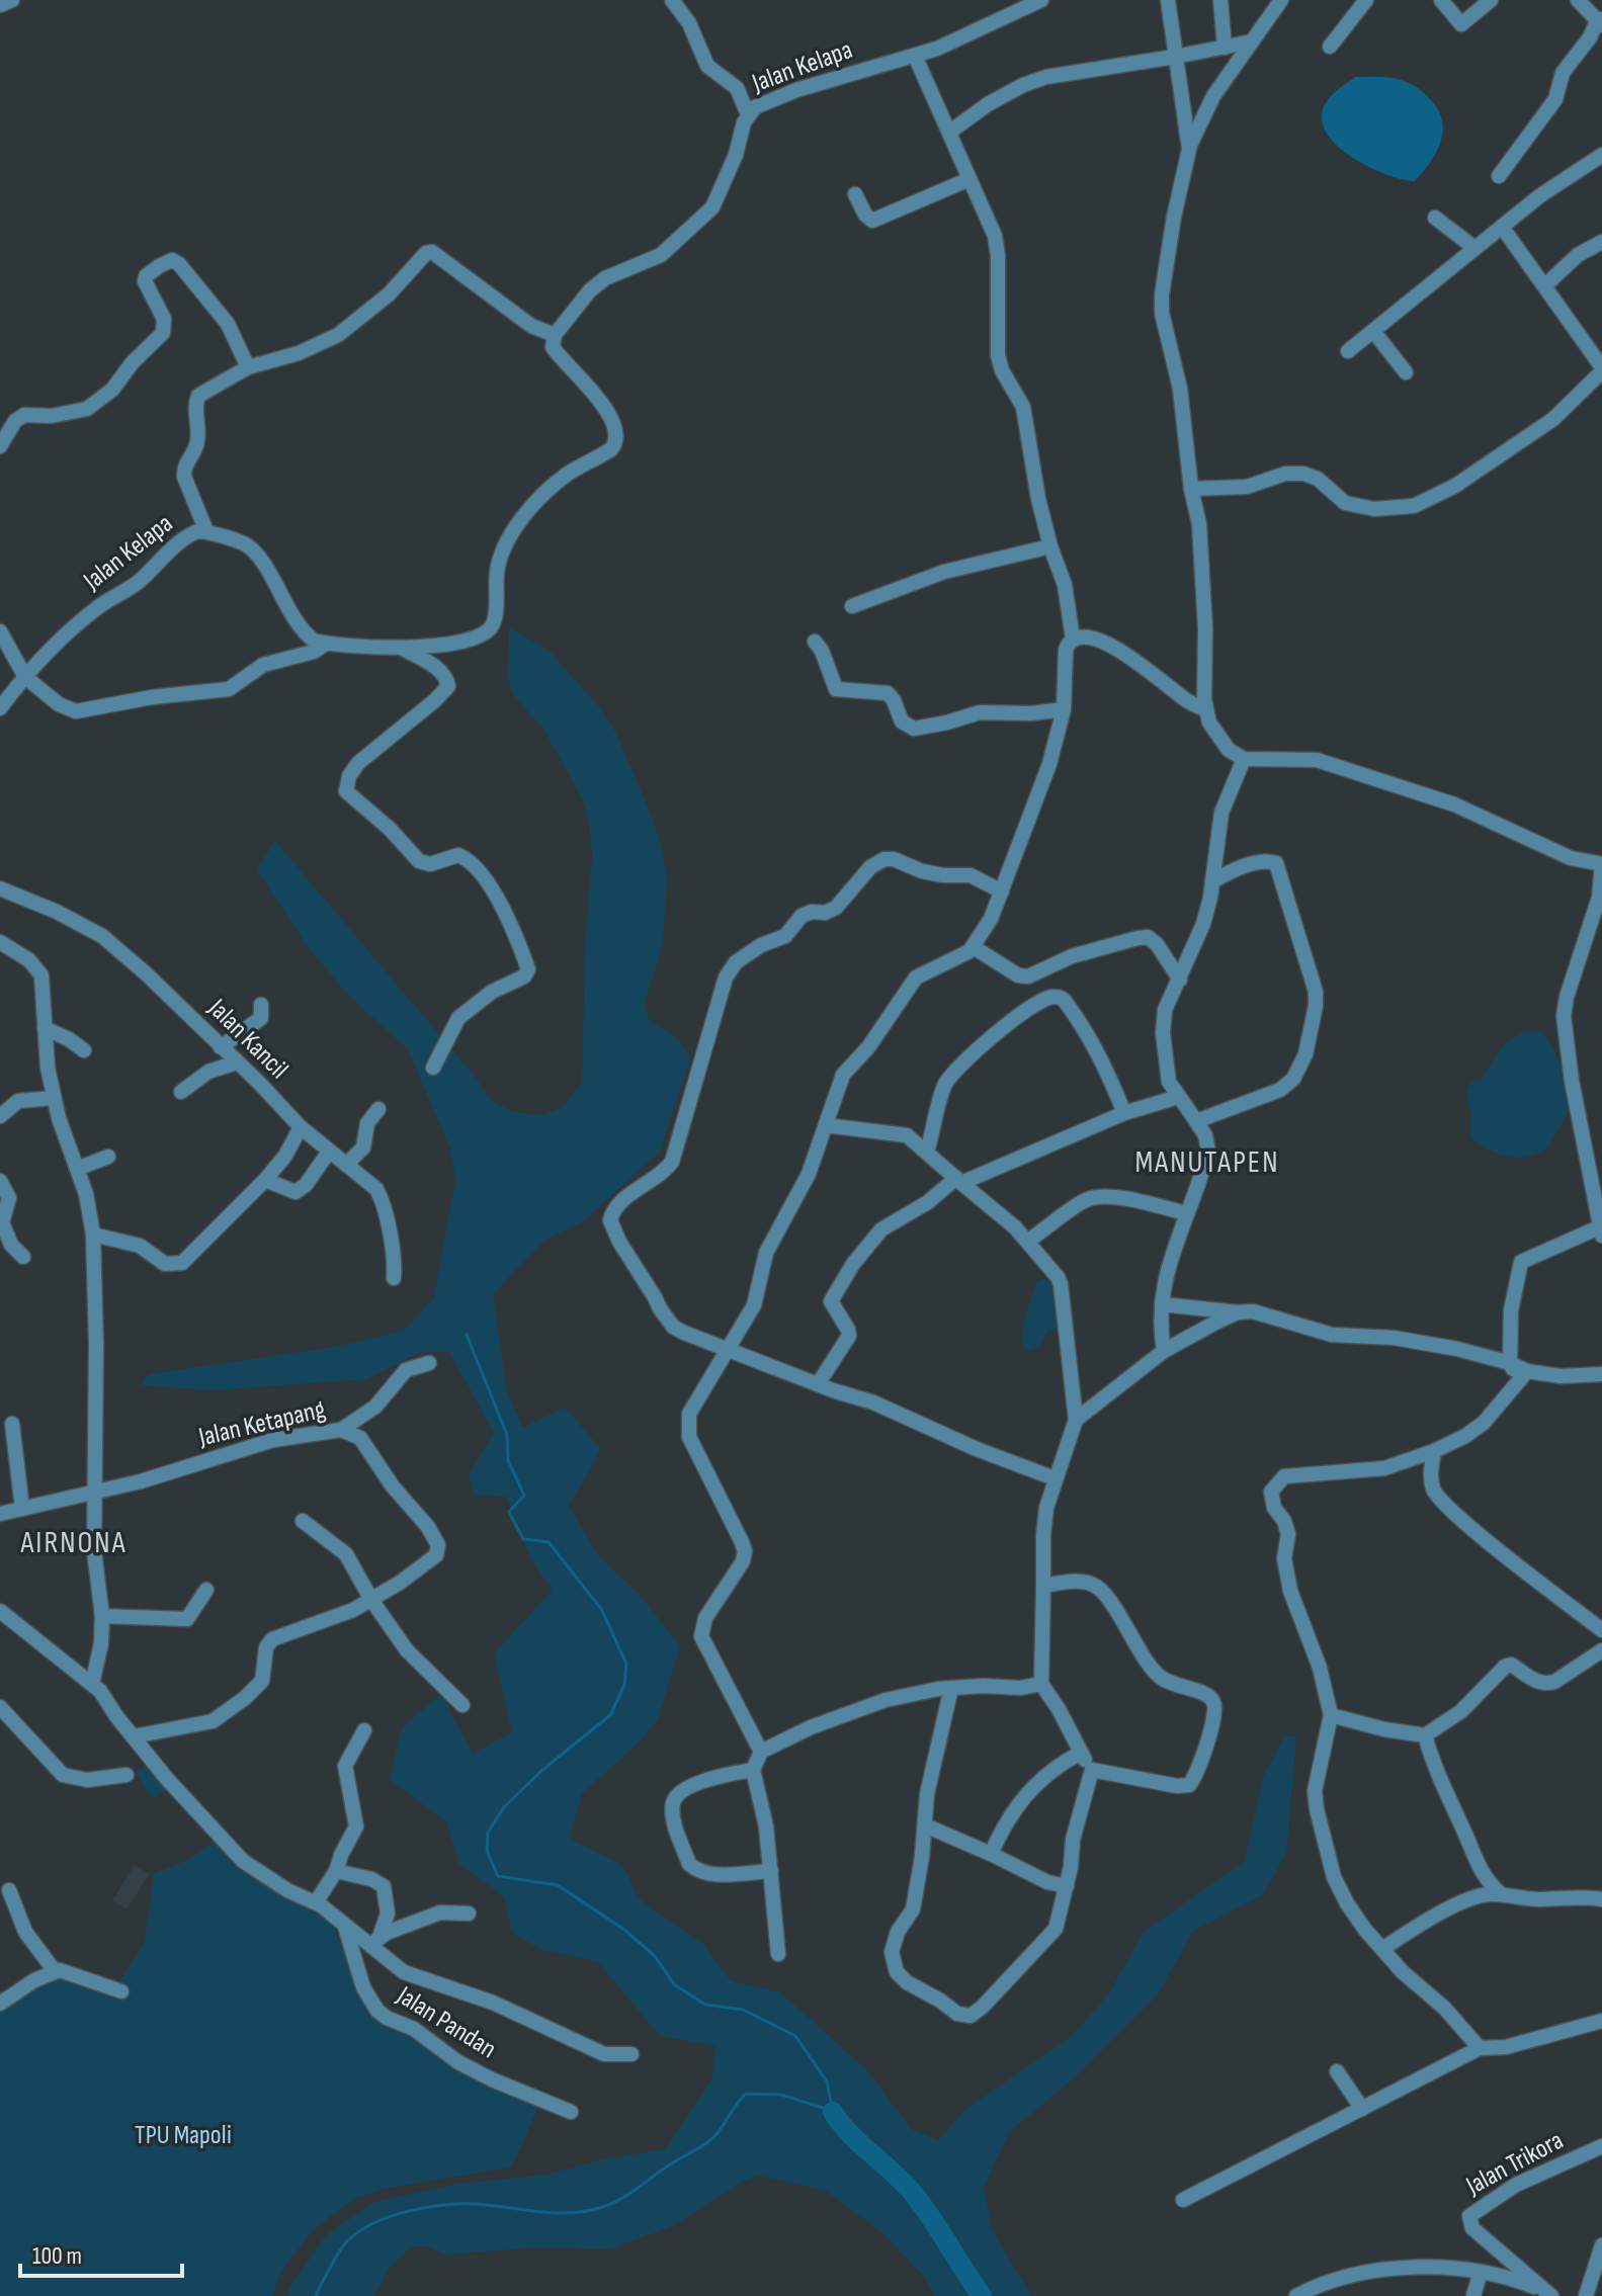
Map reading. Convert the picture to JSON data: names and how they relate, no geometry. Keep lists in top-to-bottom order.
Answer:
{
  "streets": {
    "street": [
      "Jalan Kelapa",
      "Jalan Kancil",
      "Jalan Ketapang",
      "Jalan Pandan",
      "Jalan Trikora"
    ]
  },
  "districts": ["MANUTAPEN", "AIRNONA"],
  "parks": ["TPU Mapoli"],
  "scale_bar": "100 m"
}
